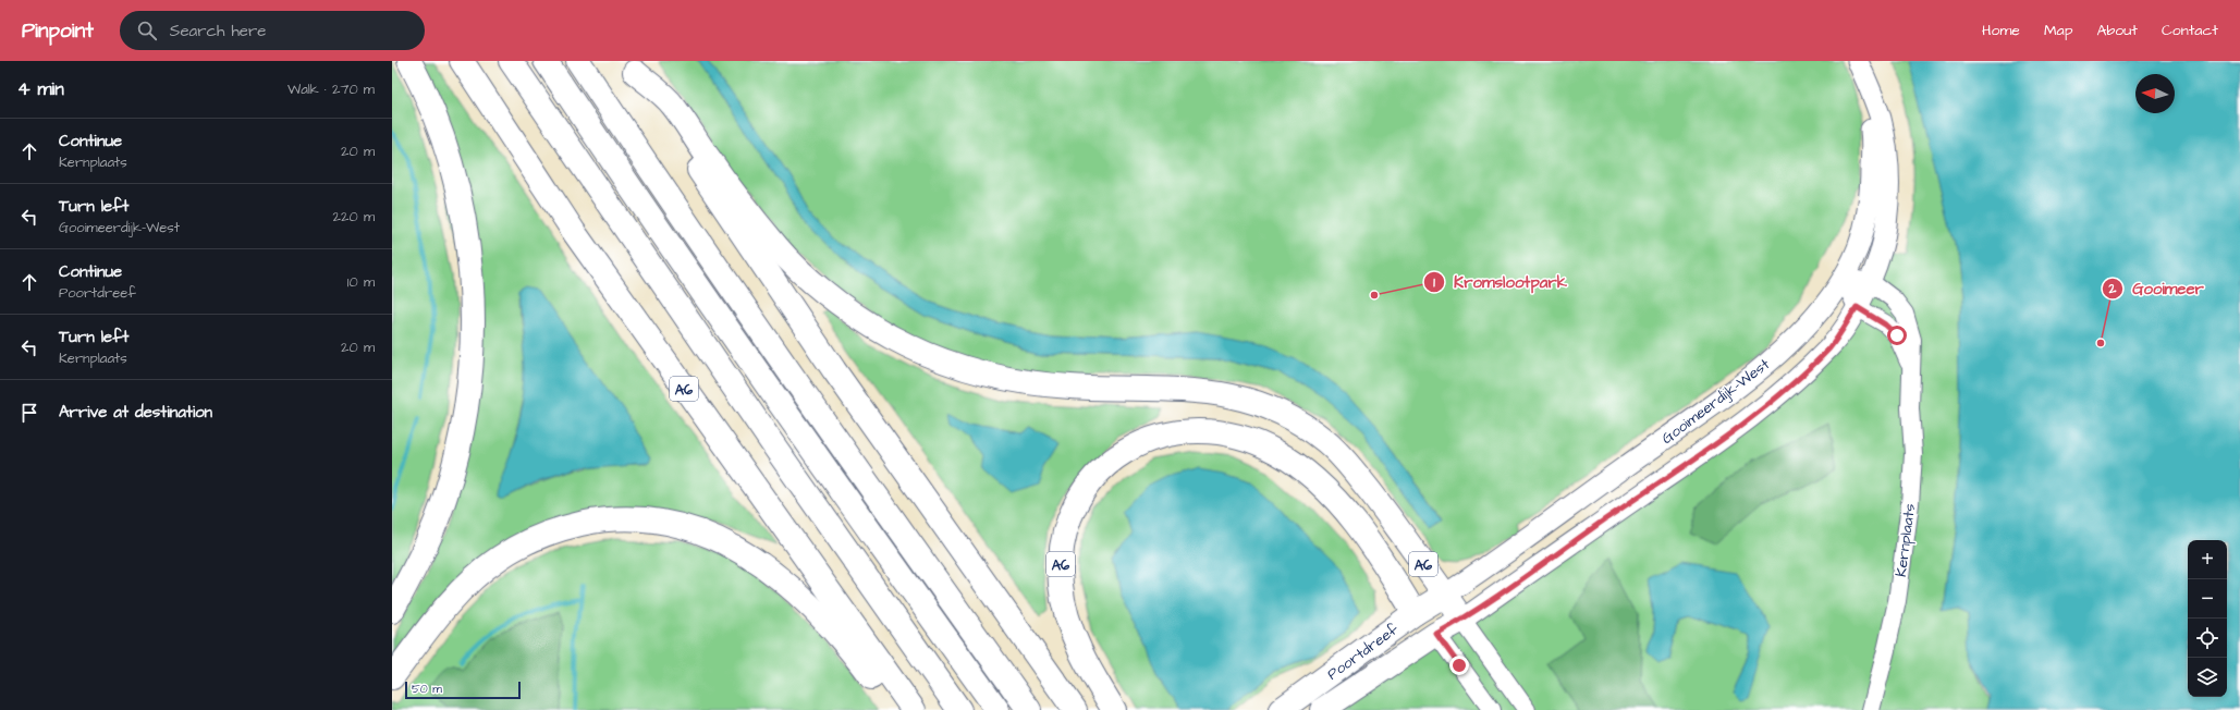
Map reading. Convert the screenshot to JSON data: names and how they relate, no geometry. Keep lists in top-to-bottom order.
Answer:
{
  "streets": {
    "main road": ["A6", "Poortdreef"],
    "street": ["Gooimeerdijk-West", "Kernplaats"]
  },
  "crossings": [
    ["A6", "Gooimeerdijk-West"],
    ["A6", "Poortdreef"],
    ["Gooimeerdijk-West", "Kernplaats"],
    ["Gooimeerdijk-West", "Poortdreef"]
  ],
  "places": ["Kromslootpark", "Gooimeer"],
  "scale_bar": "50 m",
  "north": "left",
  "page": {
    "header": "Pinpoint",
    "search": "Search here",
    "nav": [
      "Home",
      "Map",
      "About",
      "Contact"
    ],
    "heading": ["4 min", "Walk · 270 m"],
    "list": [
      ["Continue", "Kernplaats", "20 m"],
      ["Turn left", "Gooimeerdijk-West", "220 m"],
      ["Continue", "Poortdreef", "10 m"],
      ["Turn left", "Kernplaats", "20 m"],
      "Arrive at destination"
    ],
    "map_buttons": ["+", "−"],
    "scale": "50 m"
  }
}
